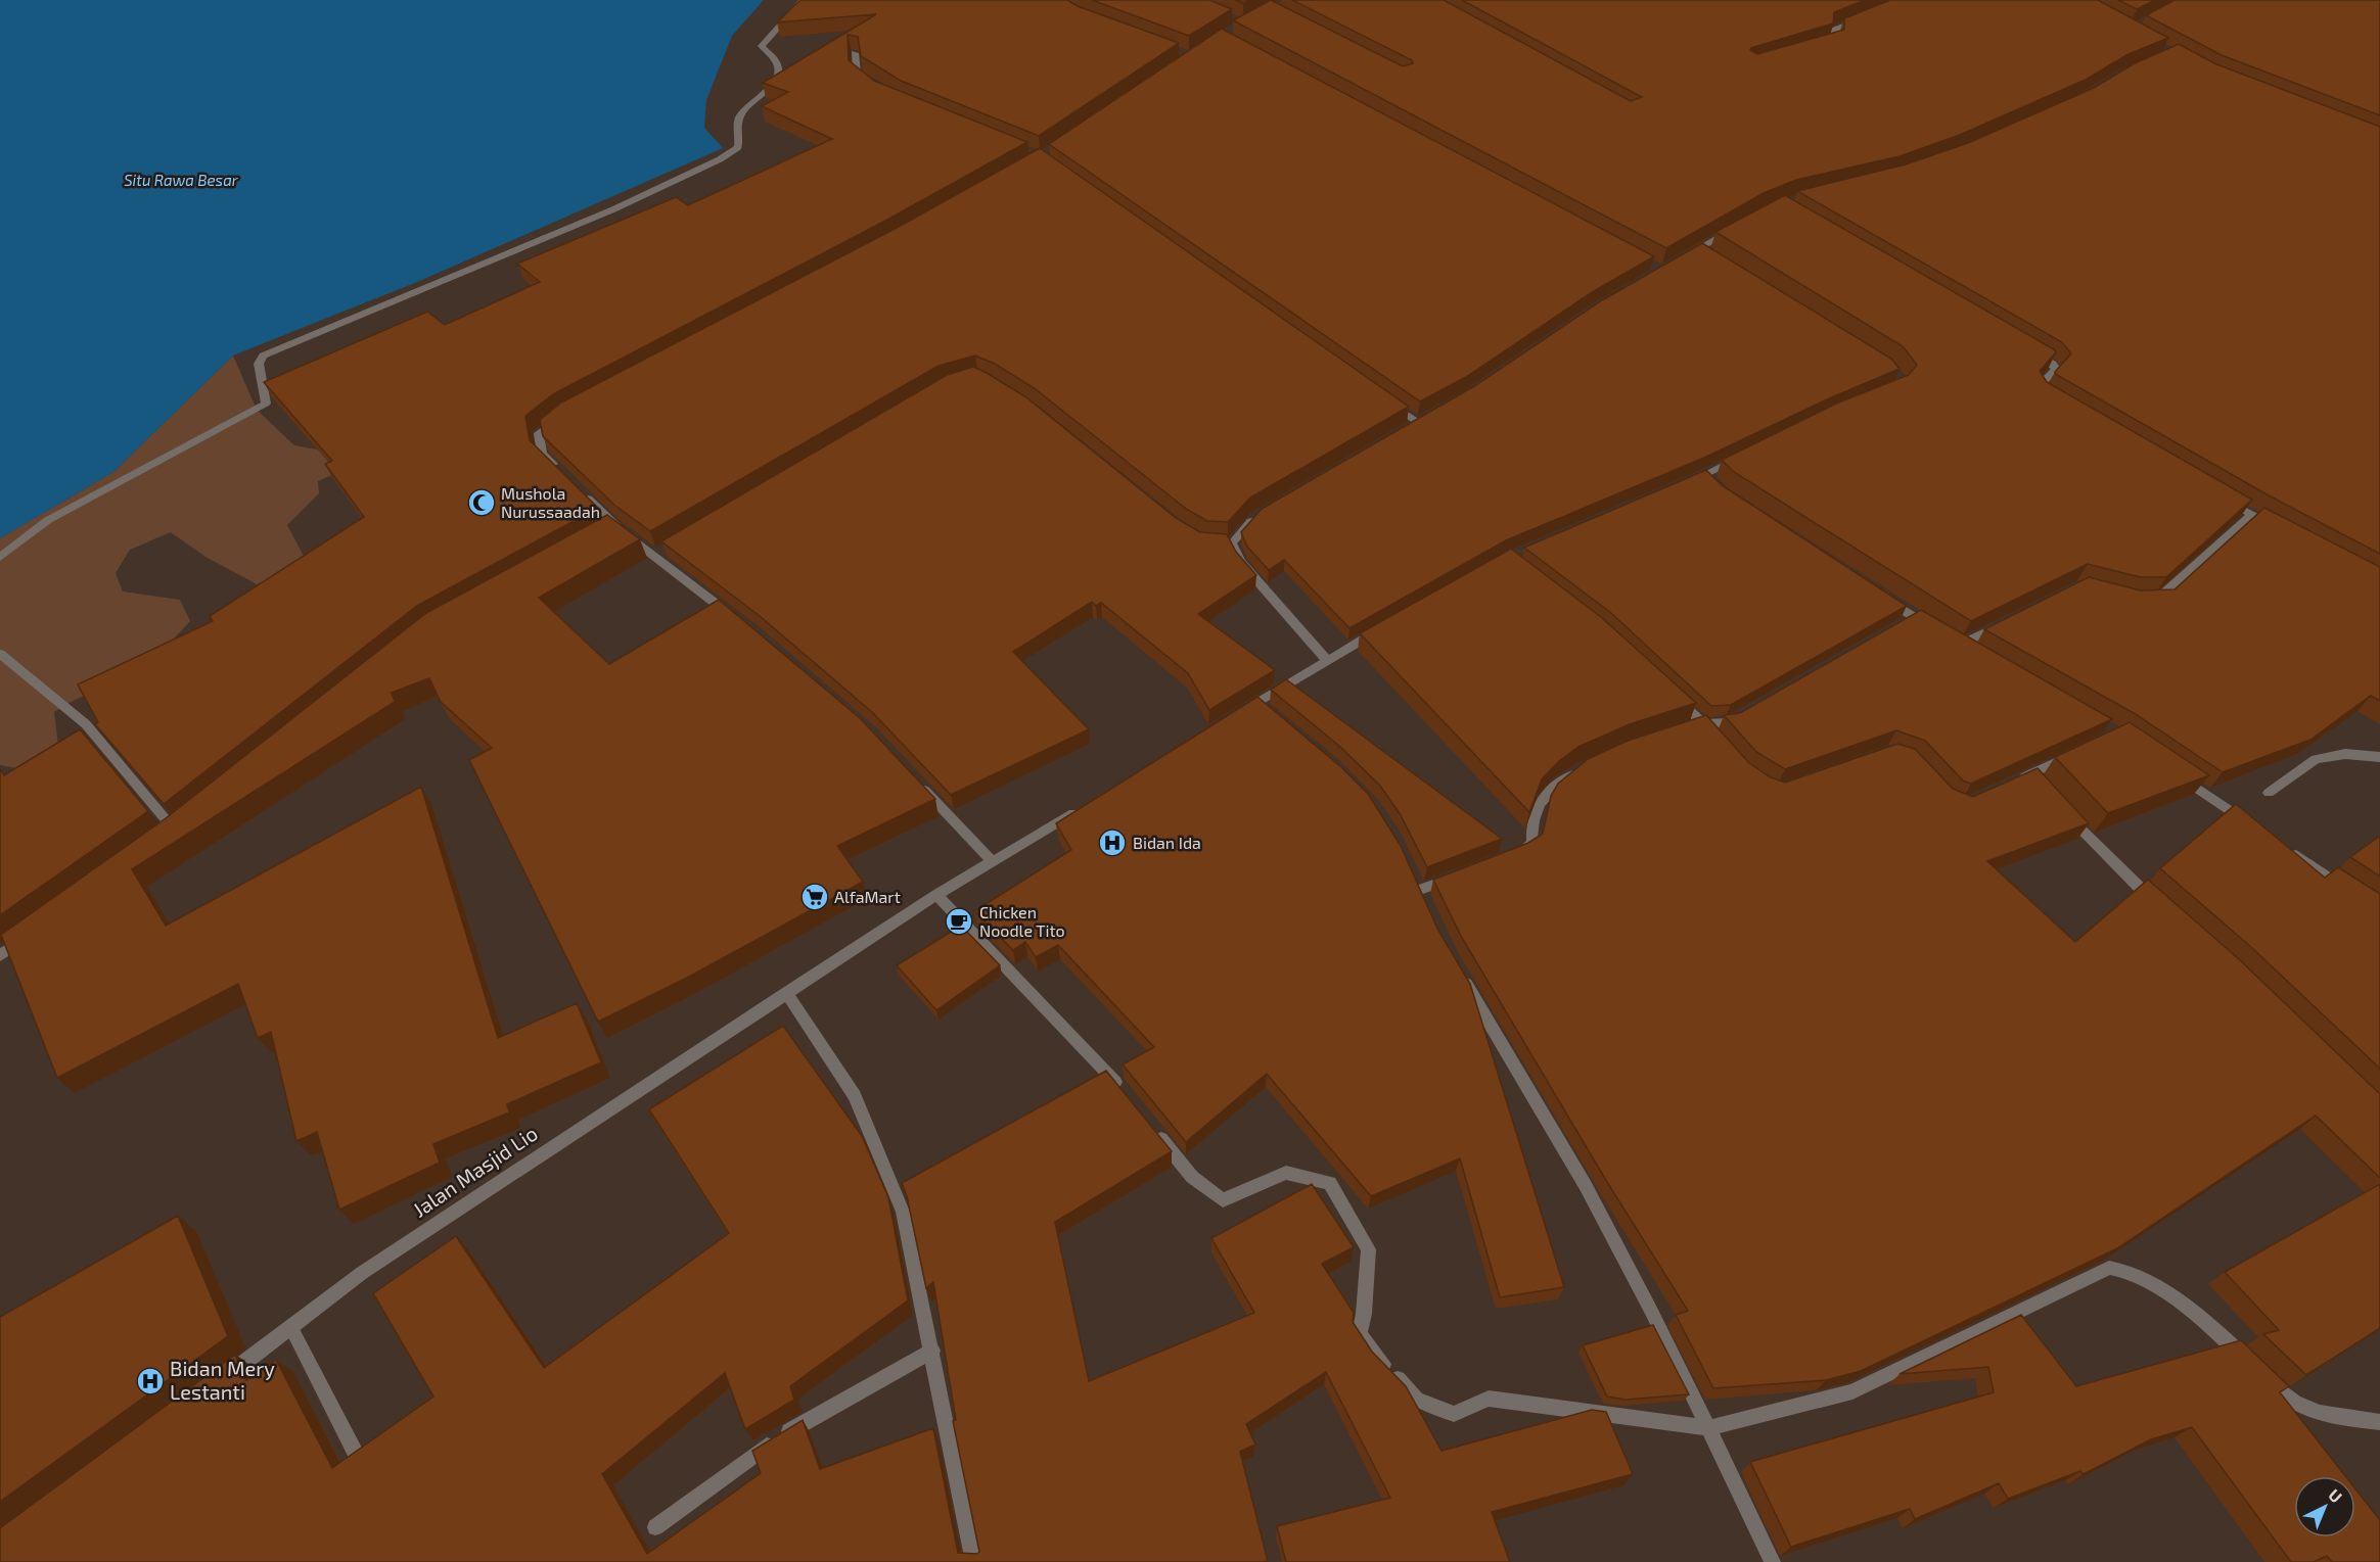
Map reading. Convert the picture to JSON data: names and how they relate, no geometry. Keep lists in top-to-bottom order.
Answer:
{
  "streets": {
    "street": ["Jalan Masjid Lio"]
  },
  "water": ["Situ Rawa Besar"],
  "places": {
    "mosque": ["Mushola Nurussaadah"],
    "hospital": ["Bidan Ida", "Bidan Mery Lestanti"],
    "supermarket": ["AlfaMart"],
    "cafe": ["Chicken Noodle Tito"]
  },
  "north": "top right"
}
